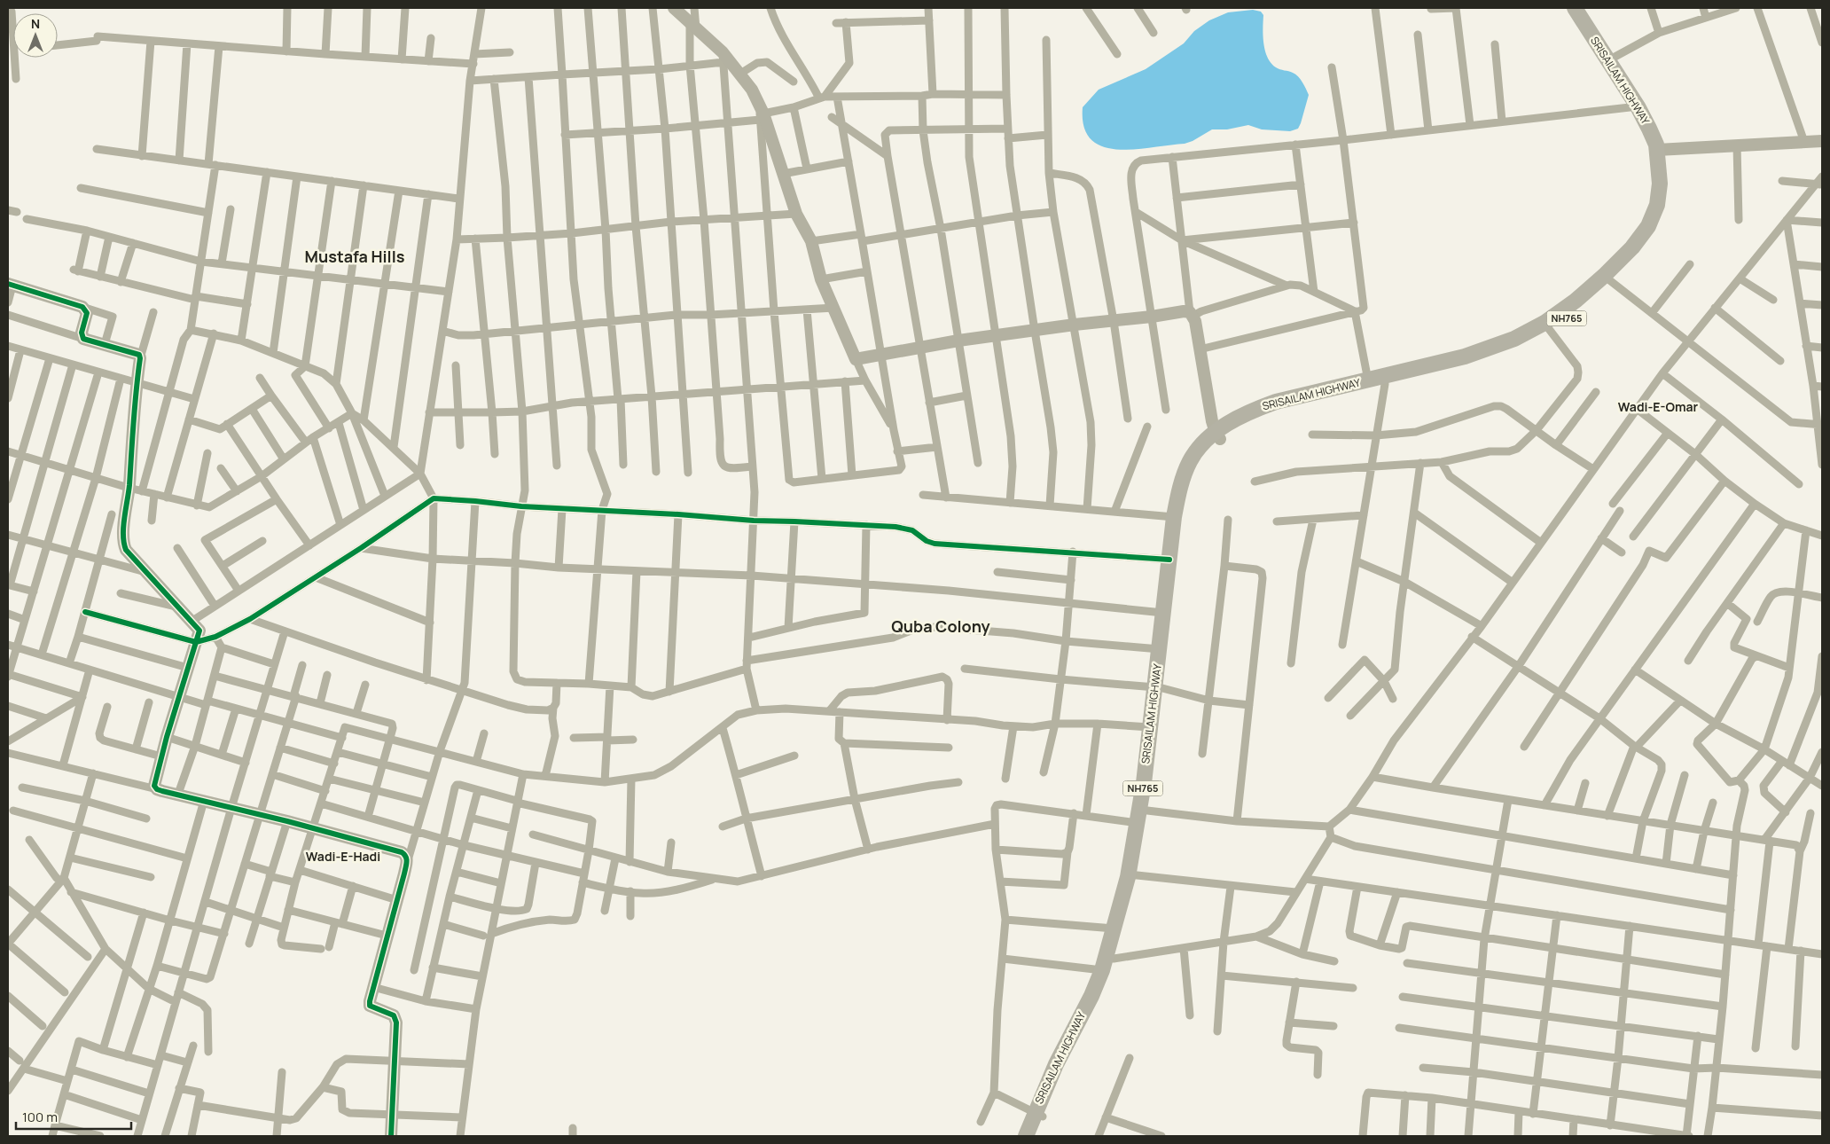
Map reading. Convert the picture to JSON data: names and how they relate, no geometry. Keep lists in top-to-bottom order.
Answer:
{
  "streets": {
    "highway": ["SRISAILAM HIGHWAY", "NH765"]
  },
  "districts": [
    "Mustafa Hills",
    "Wadi-E-Omar",
    "Quba Colony",
    "Wadi-E-Hadi"
  ],
  "scale_bar": "100 m",
  "north": "top"
}
